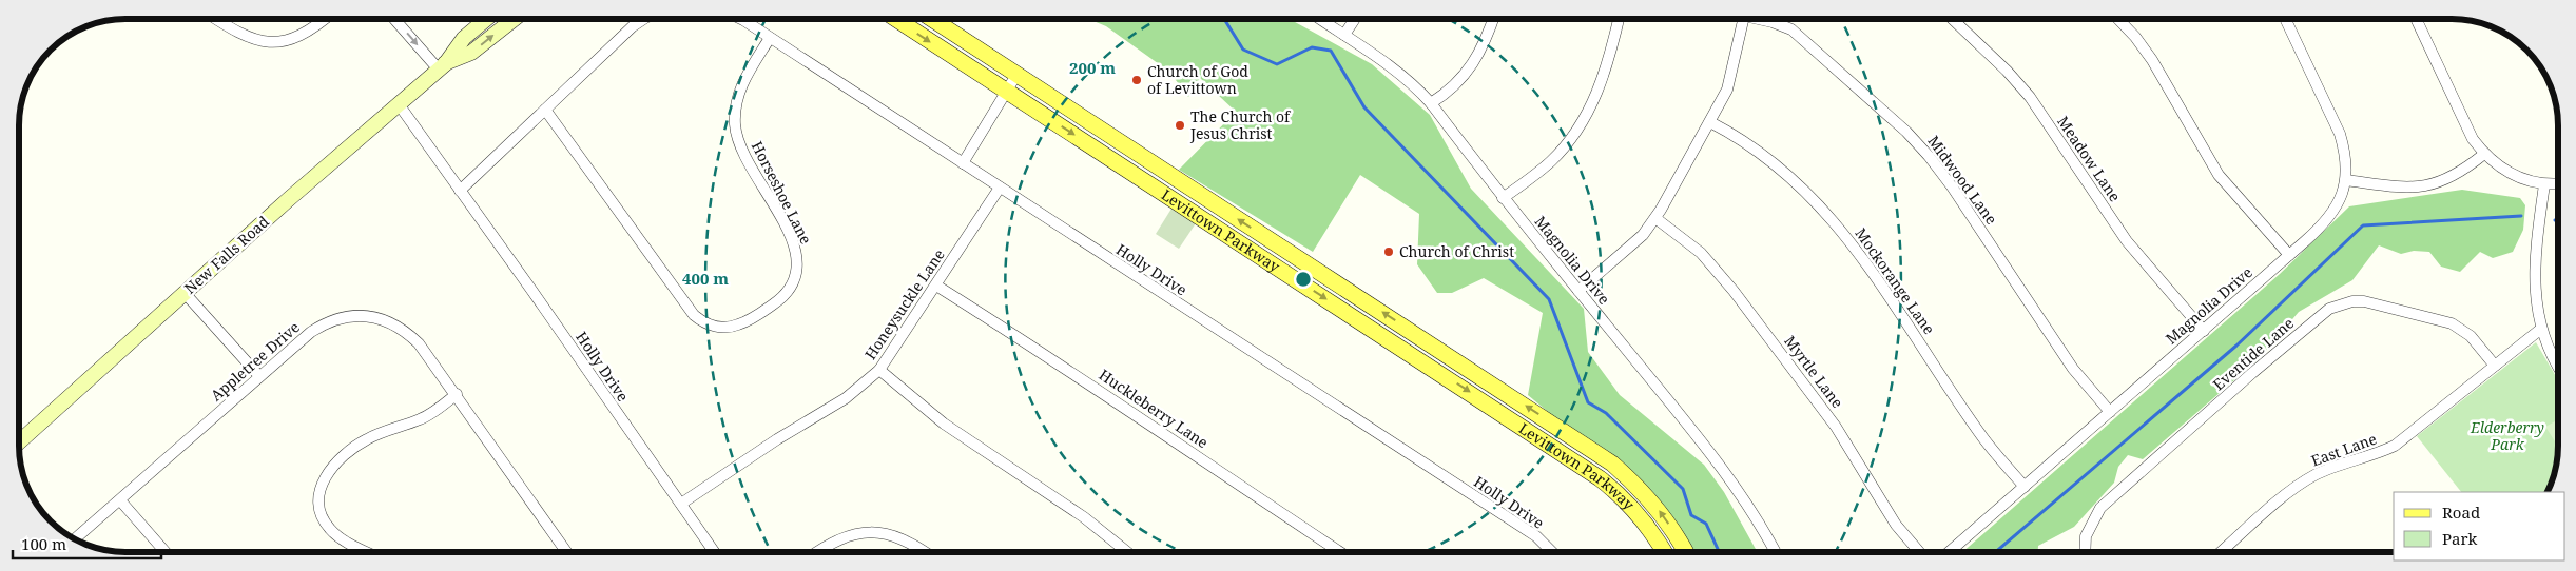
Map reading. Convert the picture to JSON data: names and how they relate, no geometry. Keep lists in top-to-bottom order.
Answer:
{
  "streets": {
    "main road": ["Levittown Parkway", "New Falls Road"],
    "street": [
      "Meadow Lane",
      "Midwood Lane",
      "Horseshoe Lane",
      "Magnolia Drive",
      "Holly Drive",
      "Mockorange Lane",
      "Honeysuckle Lane",
      "Eventide Lane",
      "Appletree Drive",
      "Myrtle Lane",
      "Huckleberry Lane",
      "East Lane"
    ]
  },
  "crossings": [
    ["Meadow Lane", "Magnolia Drive"],
    ["Midwood Lane", "Magnolia Drive"],
    ["Horseshoe Lane", "Holly Drive"],
    ["New Falls Road", "Holly Drive"],
    ["Magnolia Drive", "Mockorange Lane"],
    ["Holly Drive", "Honeysuckle Lane"],
    ["Honeysuckle Lane", "Huckleberry Lane"],
    ["Eventide Lane", "East Lane"]
  ],
  "parks": ["Elderberry Park"],
  "places": ["Church of God of Levittown", "The Church of Jesus Christ", "Church of Christ"],
  "legend": ["Road", "Park"],
  "scale_bar": "100 m",
  "rings": ["200 m", "400 m"]
}
